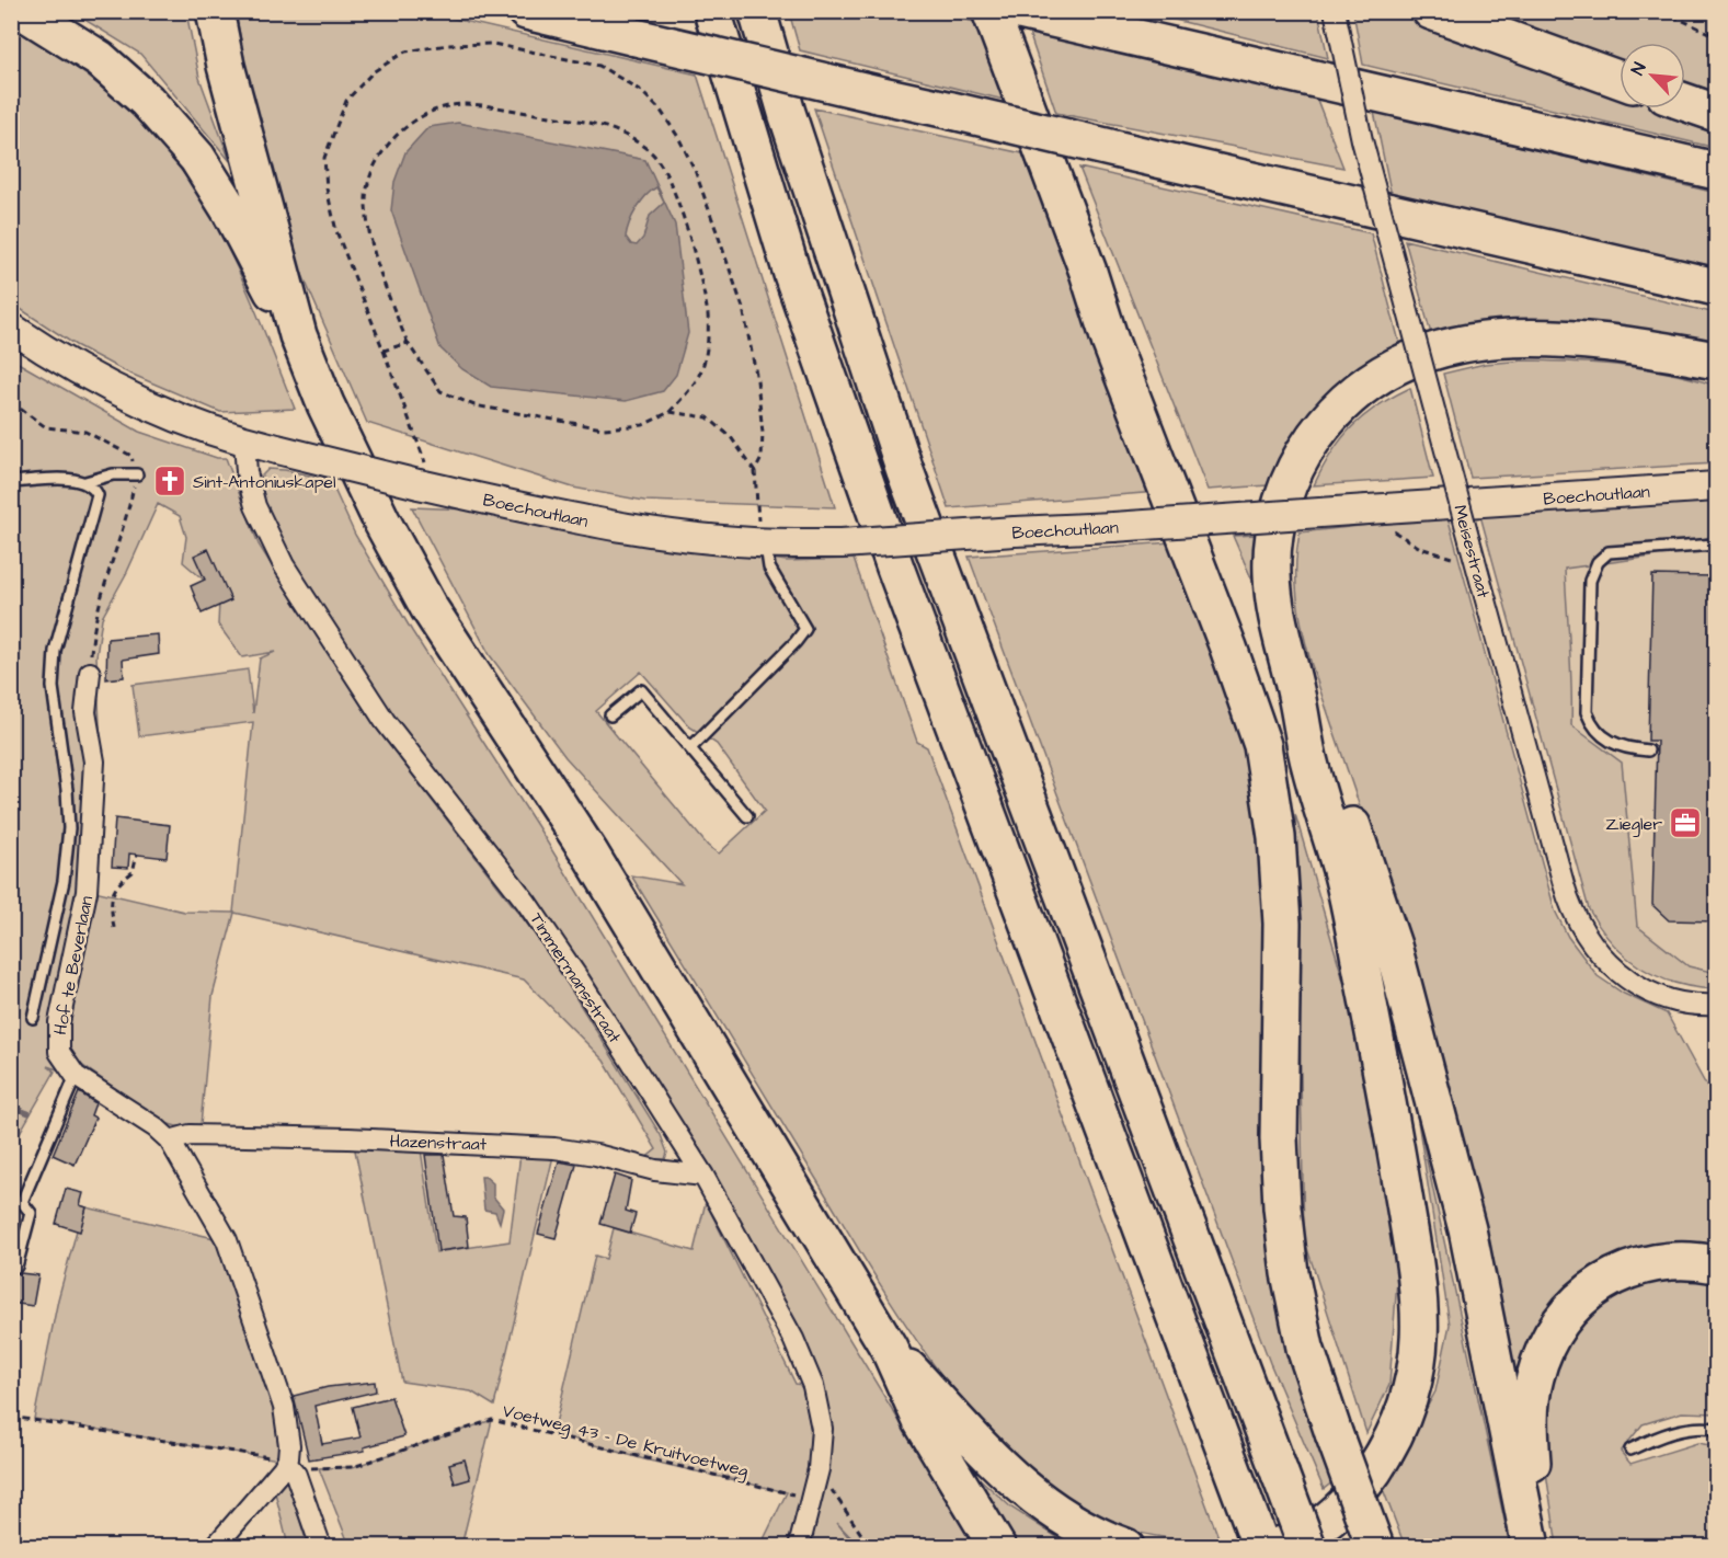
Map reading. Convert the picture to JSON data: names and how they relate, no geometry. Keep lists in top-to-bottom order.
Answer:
{
  "streets": {
    "main road": ["Boechoutlaan"],
    "street": [
      "Meisestraat",
      "Hof te Beverlaan",
      "Timmermansstraat",
      "Hazenstraat"
    ],
    "path": ["Voetweg 43 - De Kruitvoetweg"]
  },
  "crossings": [
    ["Boechoutlaan", "Timmermansstraat"],
    ["Hof te Beverlaan", "Hazenstraat"],
    ["Hof te Beverlaan", "Voetweg 43 - De Kruitvoetweg"],
    ["Timmermansstraat", "Hazenstraat"],
    ["Timmermansstraat", "Voetweg 43 - De Kruitvoetweg"]
  ],
  "places": {
    "church": ["Sint-Antoniuskapel"],
    "office": ["Ziegler"]
  },
  "north": "top left"
}
